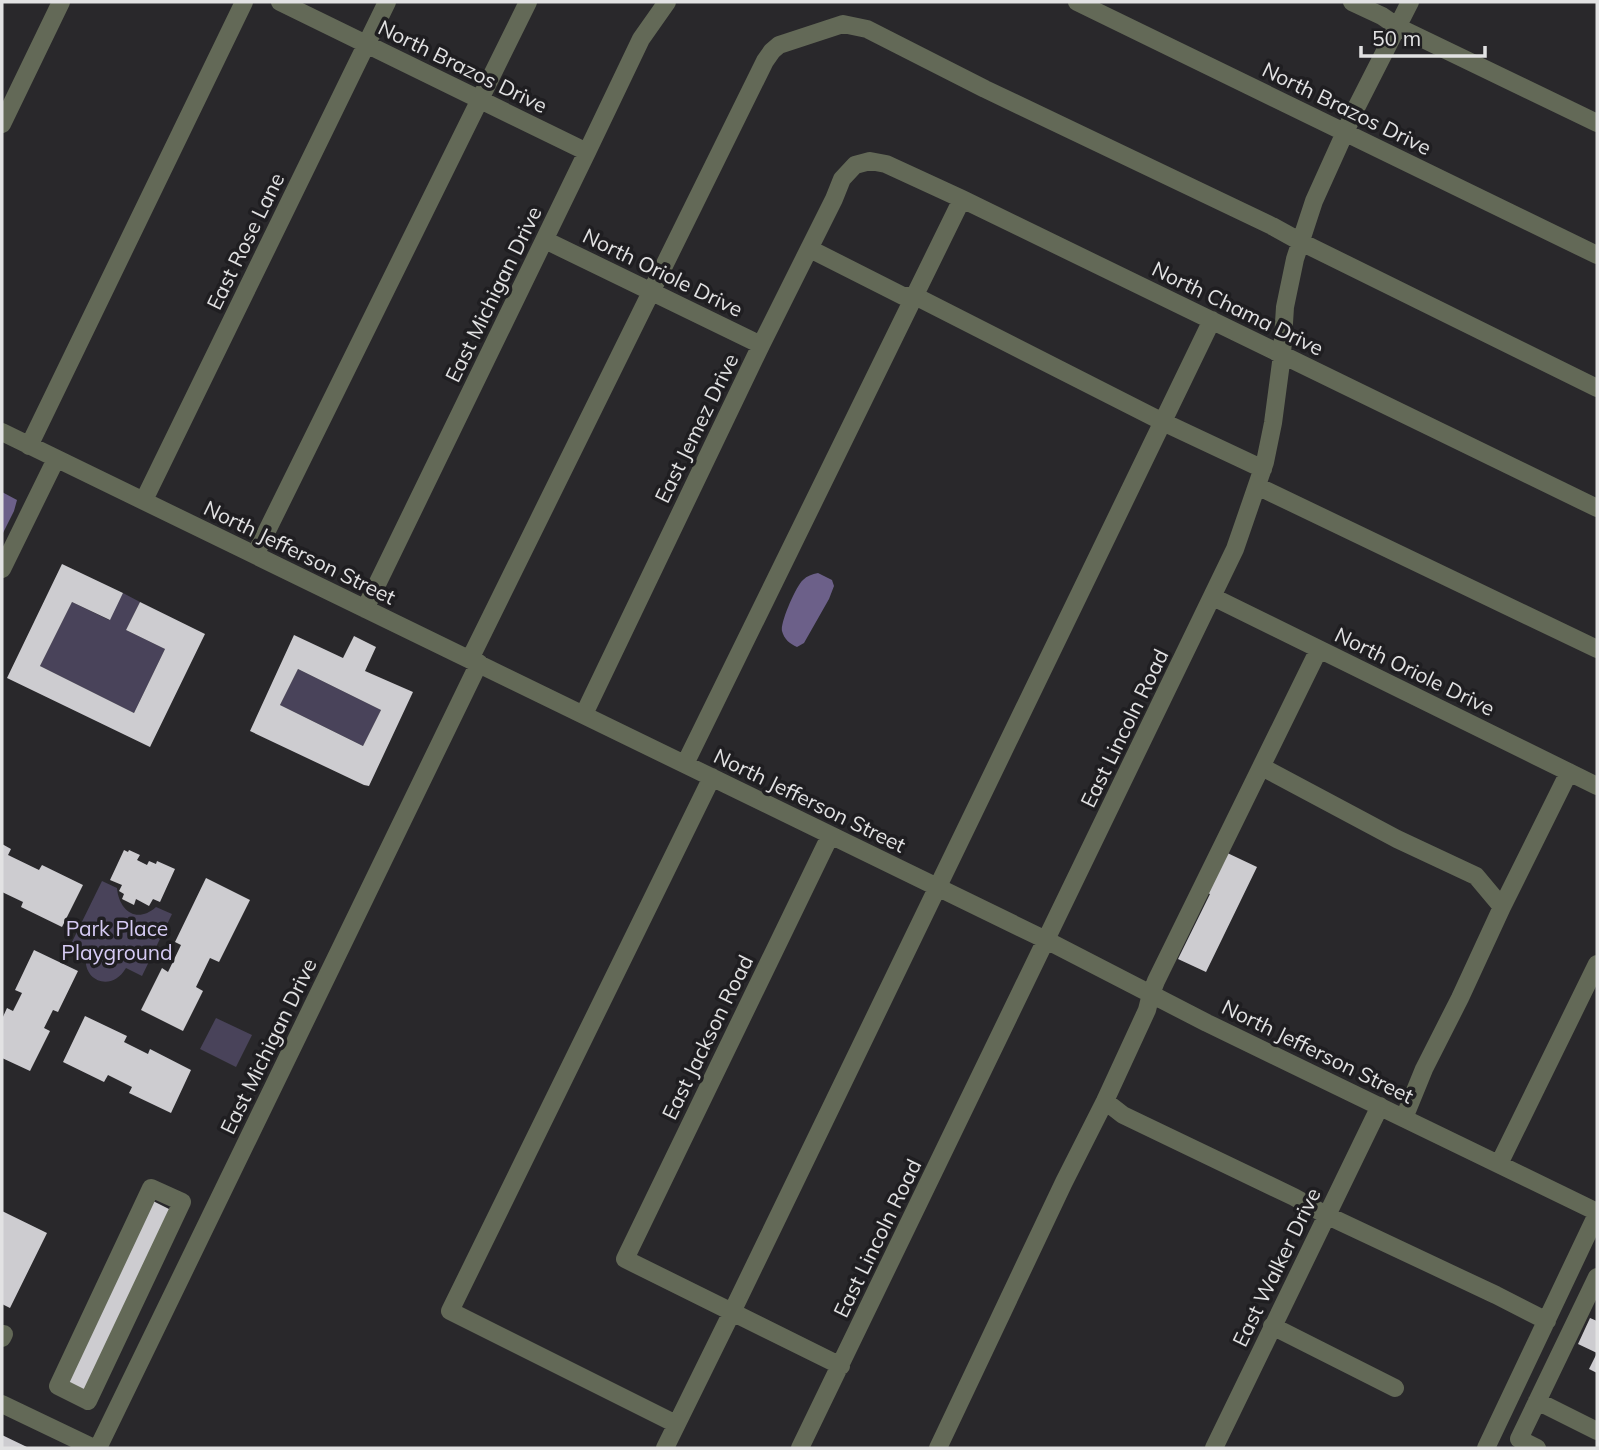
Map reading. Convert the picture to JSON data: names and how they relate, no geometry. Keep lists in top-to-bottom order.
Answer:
{
  "streets": {
    "street": [
      "North Brazos Drive",
      "East Rose Lane",
      "North Oriole Drive",
      "East Michigan Drive",
      "North Chama Drive",
      "East Jemez Drive",
      "North Jefferson Street",
      "East Lincoln Road",
      "East Jackson Road",
      "East Walker Drive"
    ]
  },
  "crossings": [
    ["North Brazos Drive", "East Rose Lane"],
    ["North Brazos Drive", "East Michigan Drive"],
    ["North Brazos Drive", "East Lincoln Road"],
    ["East Rose Lane", "North Jefferson Street"],
    ["North Oriole Drive", "East Michigan Drive"],
    ["North Oriole Drive", "East Jemez Drive"],
    ["North Oriole Drive", "East Lincoln Road"],
    ["East Michigan Drive", "North Jefferson Street"],
    ["East Michigan Drive", "East Lincoln Road"],
    ["North Chama Drive", "East Jemez Drive"],
    ["North Chama Drive", "East Lincoln Road"],
    ["East Jemez Drive", "North Jefferson Street"],
    ["North Jefferson Street", "East Lincoln Road"],
    ["North Jefferson Street", "East Jackson Road"],
    ["North Jefferson Street", "East Walker Drive"]
  ],
  "parks": ["Park Place Playground"],
  "scale_bar": "50 m"
}
